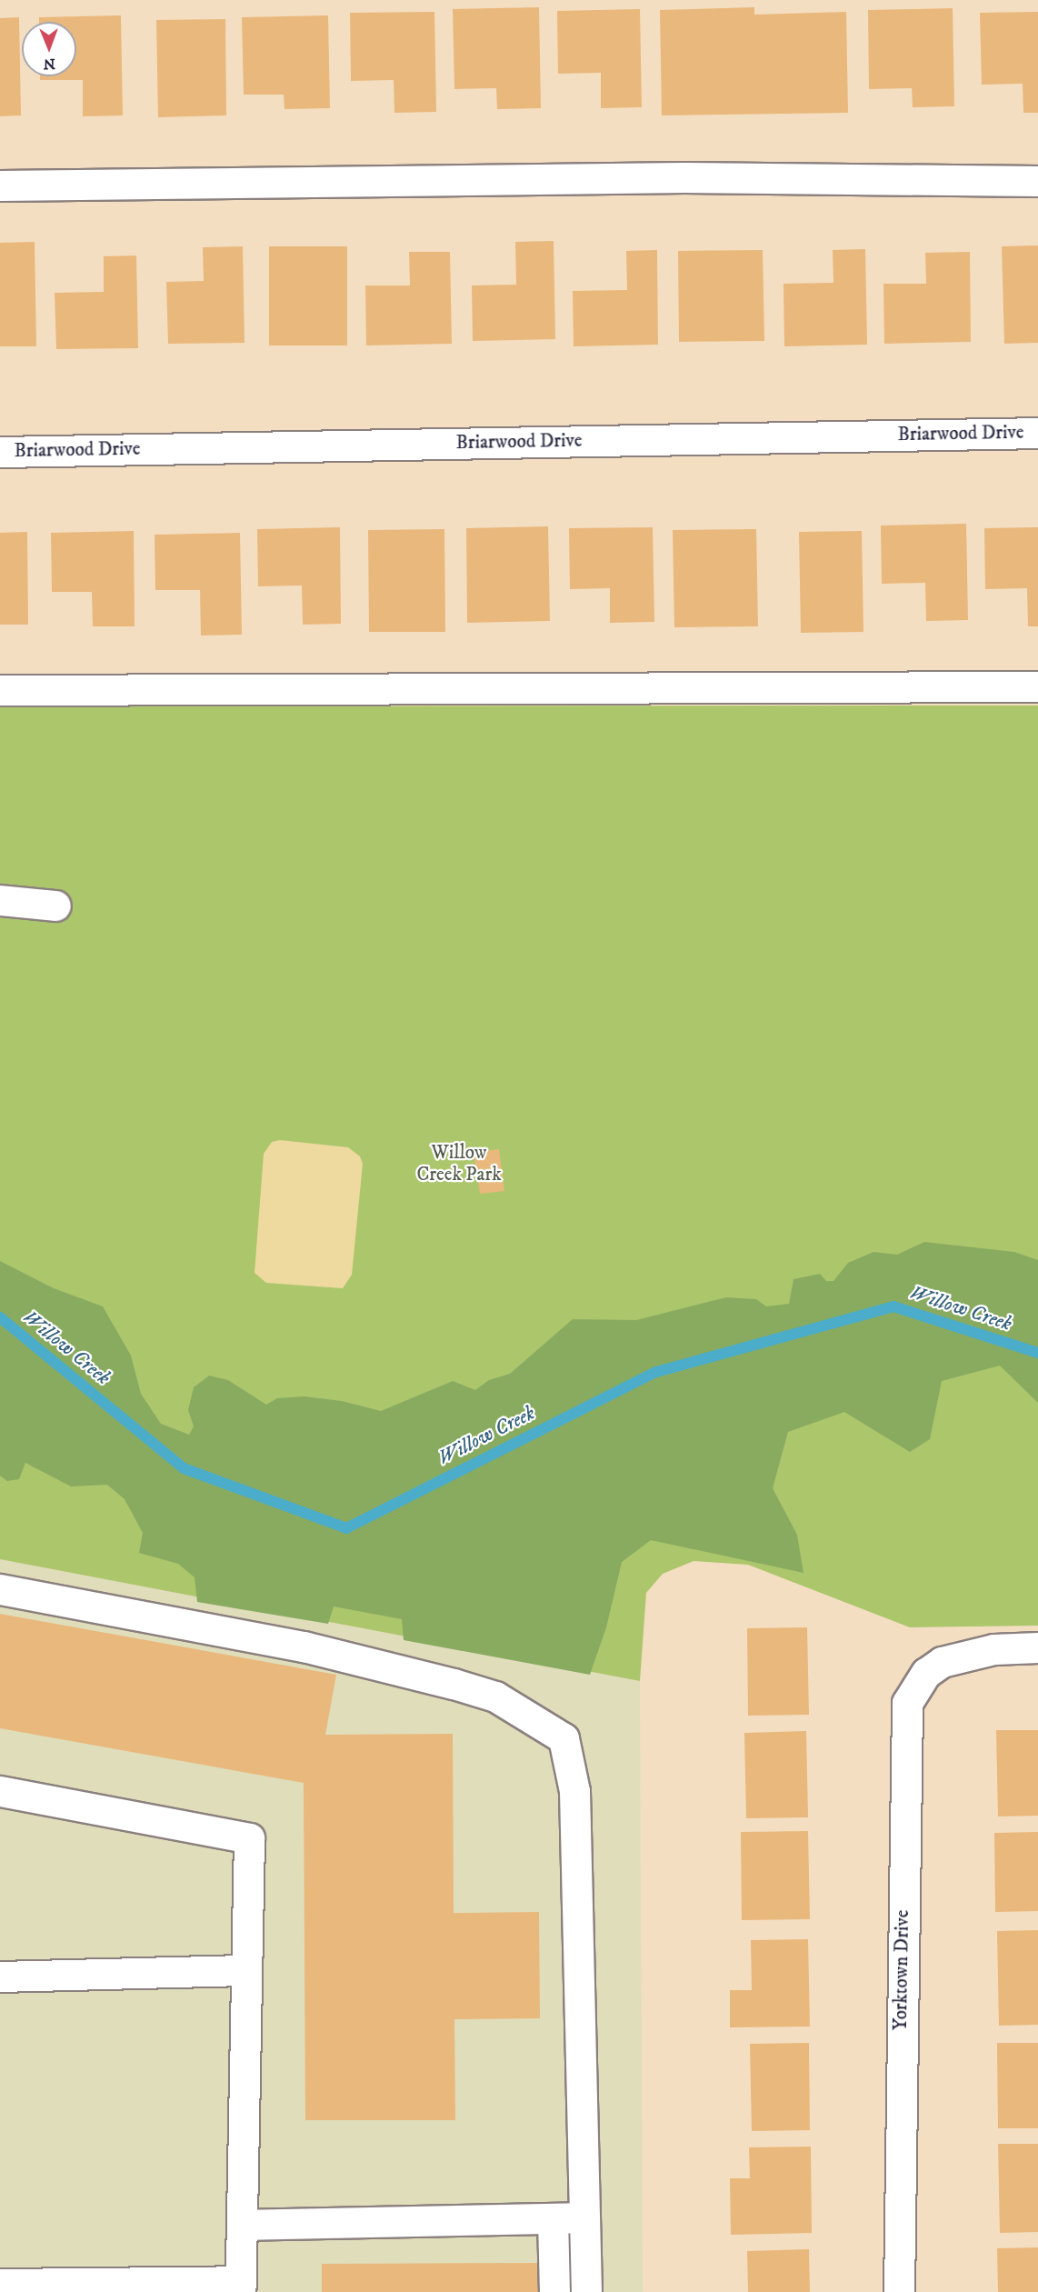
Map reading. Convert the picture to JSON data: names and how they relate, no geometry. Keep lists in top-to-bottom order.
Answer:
{
  "streets": {
    "street": ["Briarwood Drive", "Yorktown Drive"]
  },
  "water": ["Willow Creek"],
  "parks": ["Willow Creek Park"],
  "north": "bottom"
}
